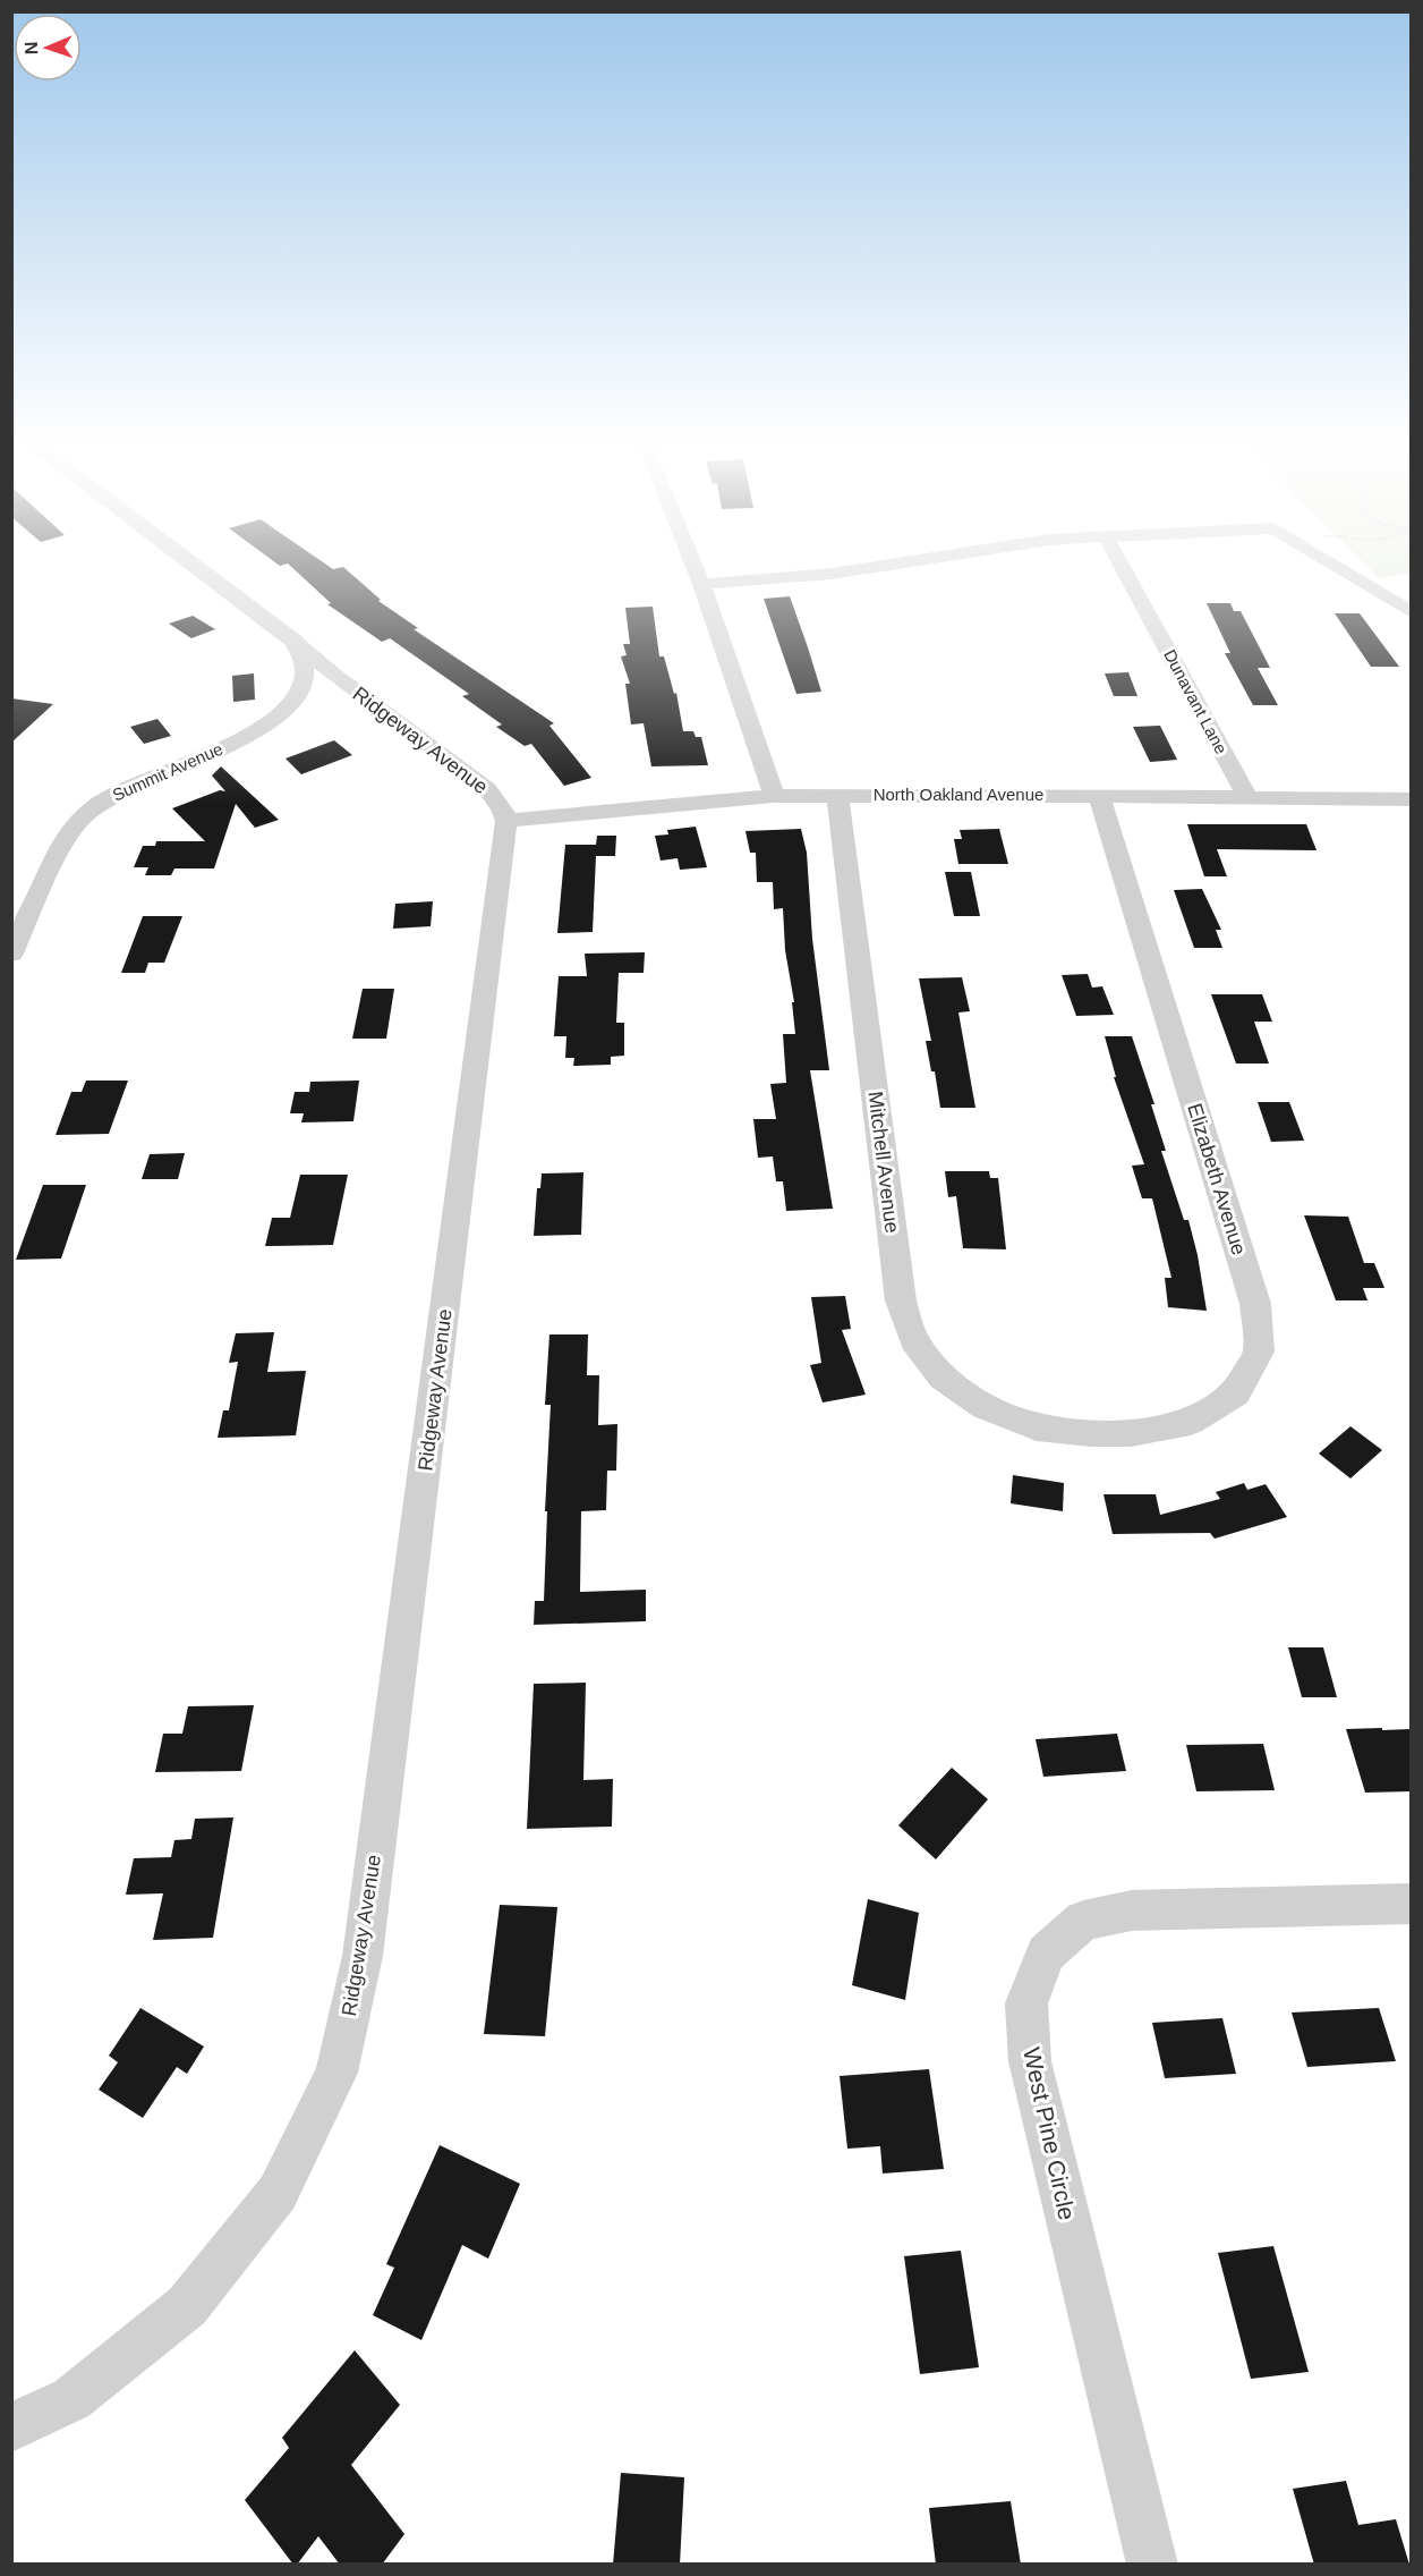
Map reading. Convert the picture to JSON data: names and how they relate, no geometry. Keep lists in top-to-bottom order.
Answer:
{
  "streets": {
    "street": [
      "Dunavant Lane",
      "Ridgeway Avenue",
      "Summit Avenue",
      "North Oakland Avenue",
      "Mitchell Avenue",
      "Elizabeth Avenue",
      "West Pine Circle"
    ]
  },
  "crossings": [
    ["Dunavant Lane", "North Oakland Avenue"],
    ["Ridgeway Avenue", "Summit Avenue"],
    ["Ridgeway Avenue", "North Oakland Avenue"],
    ["North Oakland Avenue", "Mitchell Avenue"],
    ["North Oakland Avenue", "Elizabeth Avenue"],
    ["Mitchell Avenue", "Elizabeth Avenue"]
  ],
  "north": "left"
}
